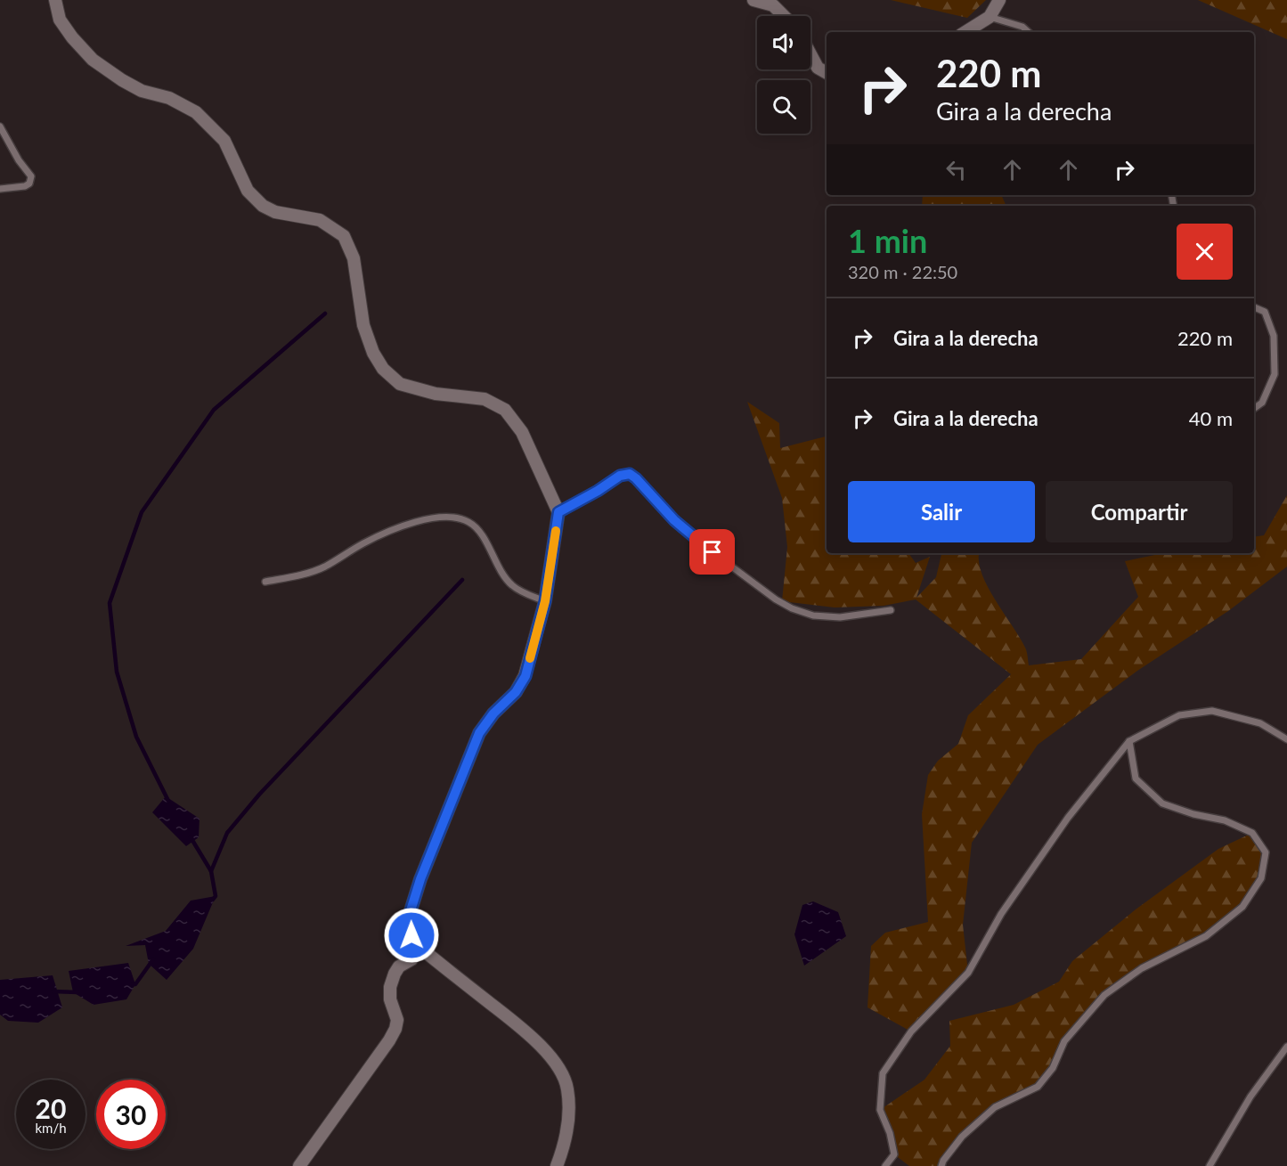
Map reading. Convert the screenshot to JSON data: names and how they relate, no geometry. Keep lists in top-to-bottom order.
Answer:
{
  "page": {
    "turn": ["220 m", "Gira a la derecha"],
    "heading": ["1 min", "320 m · 22:50"],
    "list": [
      {
        "name": "Gira a la derecha",
        "value": "220 m"
      },
      {
        "name": "Gira a la derecha",
        "value": "40 m"
      }
    ],
    "buttons": ["Salir", "Compartir"],
    "speed": "20 km/h",
    "limit": "30"
  }
}
